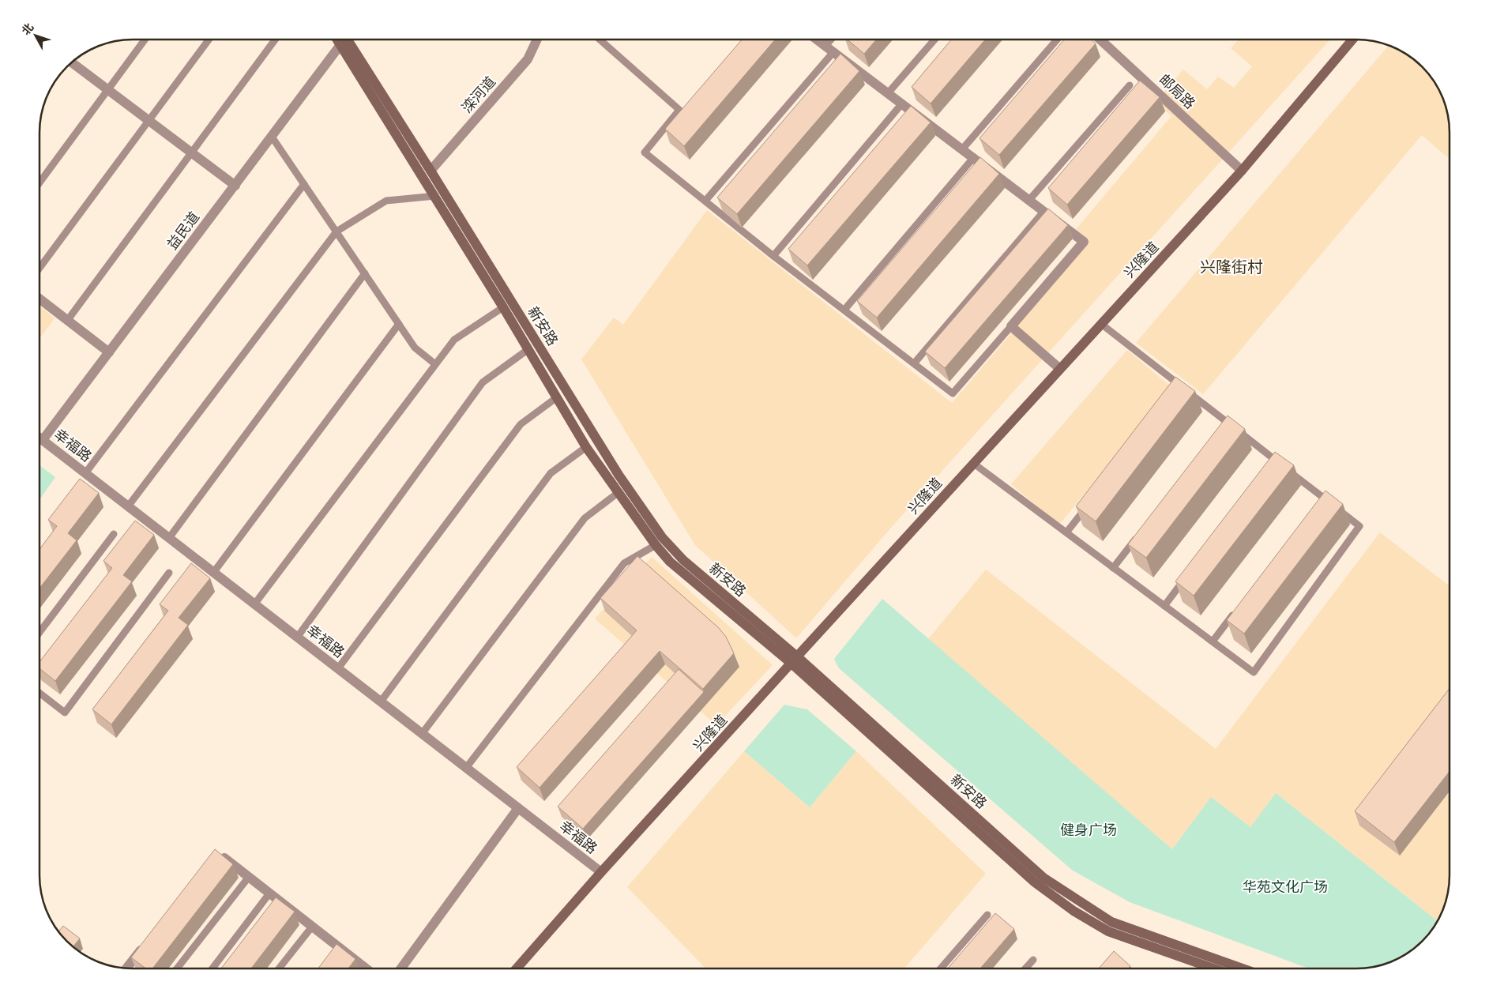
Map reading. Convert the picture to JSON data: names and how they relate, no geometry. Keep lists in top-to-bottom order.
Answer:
{
  "streets": {
    "main road": ["兴隆道", "新安路"],
    "street": [
      "邮局路",
      "滦河道",
      "益民道",
      "幸福路"
    ]
  },
  "crossings": [
    ["邮局路", "兴隆道"],
    ["滦河道", "新安路"],
    ["益民道", "新安路"],
    ["益民道", "幸福路"],
    ["兴隆道", "新安路"],
    ["兴隆道", "幸福路"]
  ],
  "districts": ["兴隆街村"],
  "parks": ["健身广场", "华苑文化广场"],
  "north": "top left"
}
